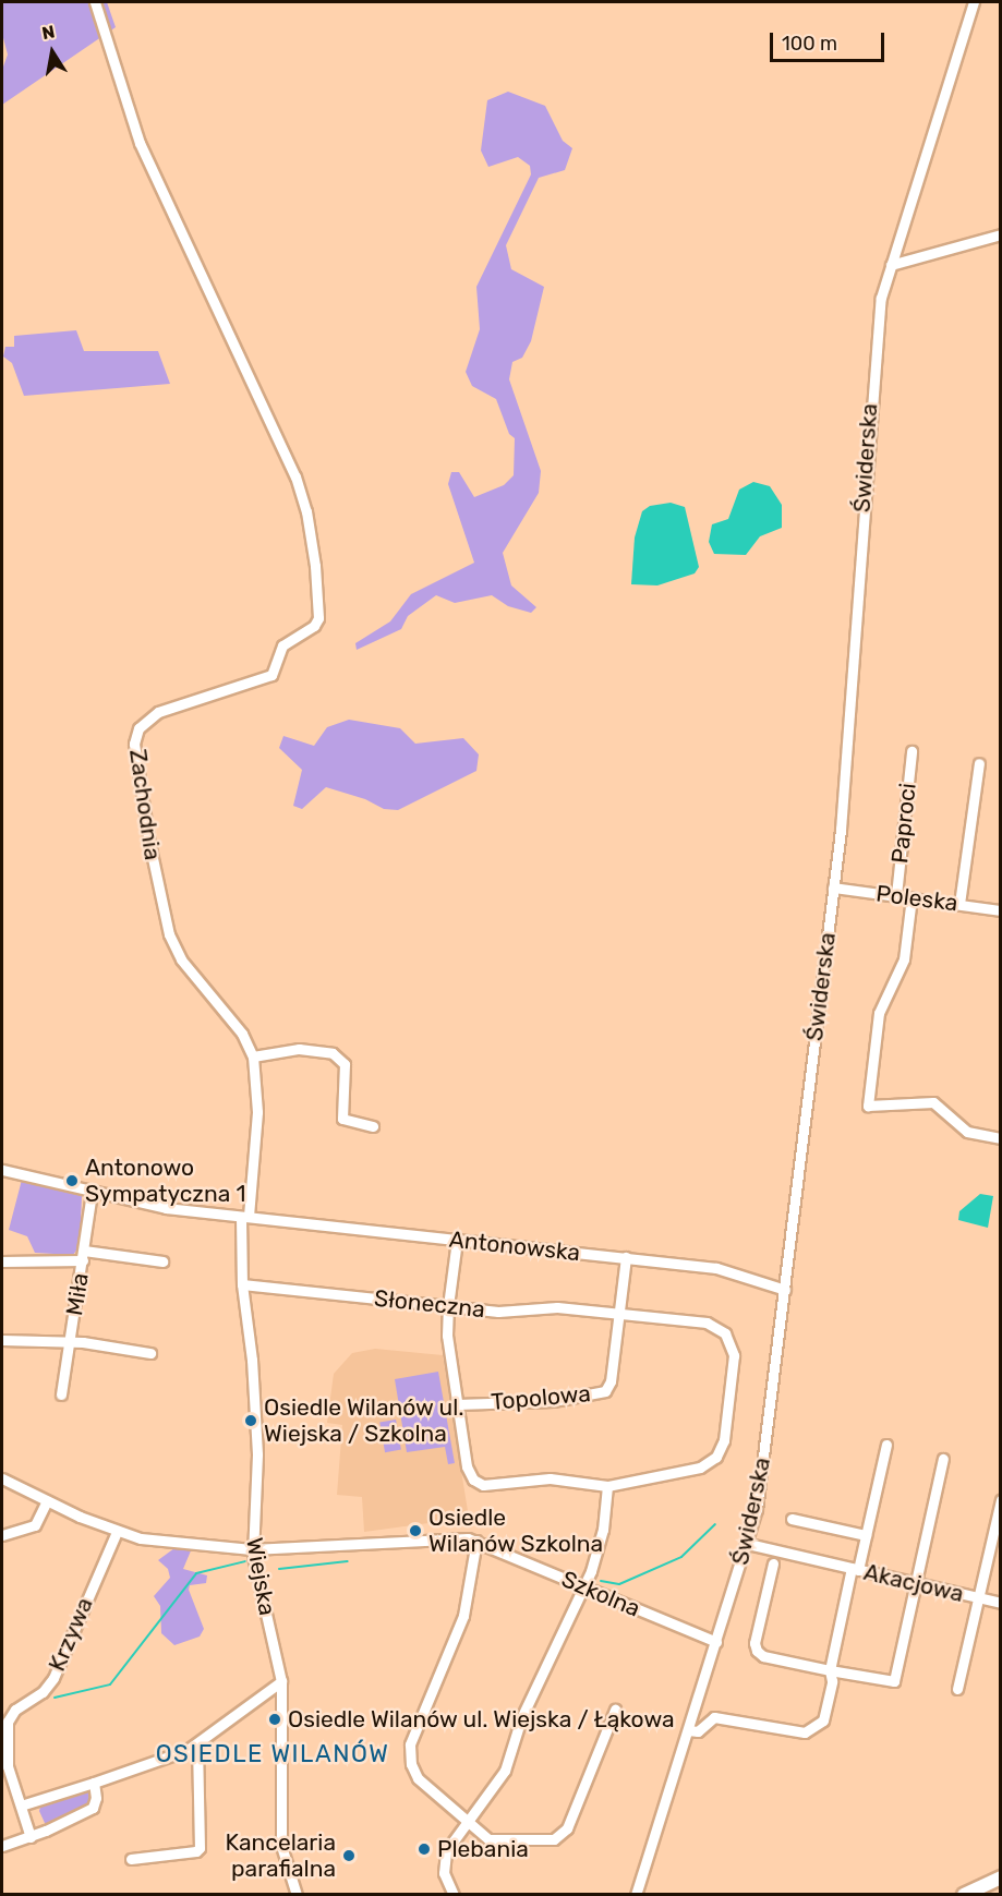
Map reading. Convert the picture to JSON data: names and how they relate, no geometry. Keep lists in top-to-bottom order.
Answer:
{
  "streets": {
    "street": [
      "Świderska",
      "Zachodnia",
      "Paproci",
      "Poleska",
      "Antonowska",
      "Miła",
      "Słoneczna",
      "Topolowa",
      "Wiejska",
      "Akacjowa",
      "Szkolna",
      "Krzywa"
    ]
  },
  "crossings": [
    ["Świderska", "Poleska"],
    ["Świderska", "Antonowska"],
    ["Świderska", "Akacjowa"],
    ["Świderska", "Szkolna"],
    ["Zachodnia", "Antonowska"],
    ["Zachodnia", "Wiejska"],
    ["Paproci", "Poleska"],
    ["Antonowska", "Miła"],
    ["Antonowska", "Topolowa"],
    ["Antonowska", "Wiejska"],
    ["Słoneczna", "Topolowa"],
    ["Słoneczna", "Wiejska"],
    ["Wiejska", "Szkolna"],
    ["Szkolna", "Krzywa"]
  ],
  "districts": ["OSIEDLE WILANÓW"],
  "places": [
    "Antonowo Sympatyczna 1",
    "Osiedle Wilanów ul. Wiejska / Szkolna",
    "Osiedle Wilanów Szkolna",
    "Osiedle Wilanów ul. Wiejska / Łąkowa",
    "Plebania",
    "Kancelaria parafialna"
  ],
  "scale_bar": "100 m",
  "north": "top"
}
